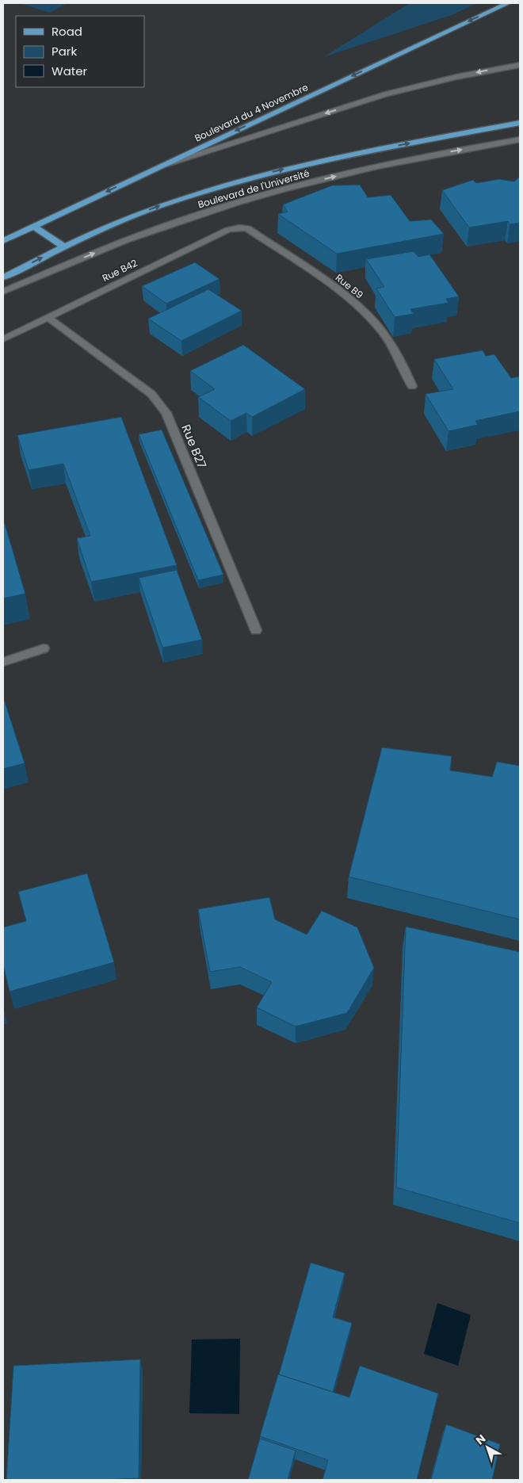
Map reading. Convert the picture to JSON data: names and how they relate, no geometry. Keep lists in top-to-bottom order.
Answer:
{
  "streets": {
    "main road": ["Boulevard du 4 Novembre"],
    "street": [
      "Boulevard de l'Université",
      "Rue B42",
      "Rue B9",
      "Rue B27"
    ]
  },
  "crossings": [
    ["Rue B42", "Rue B9"],
    ["Rue B42", "Rue B27"]
  ],
  "legend": ["Road", "Park", "Water"],
  "north": "top left"
}
